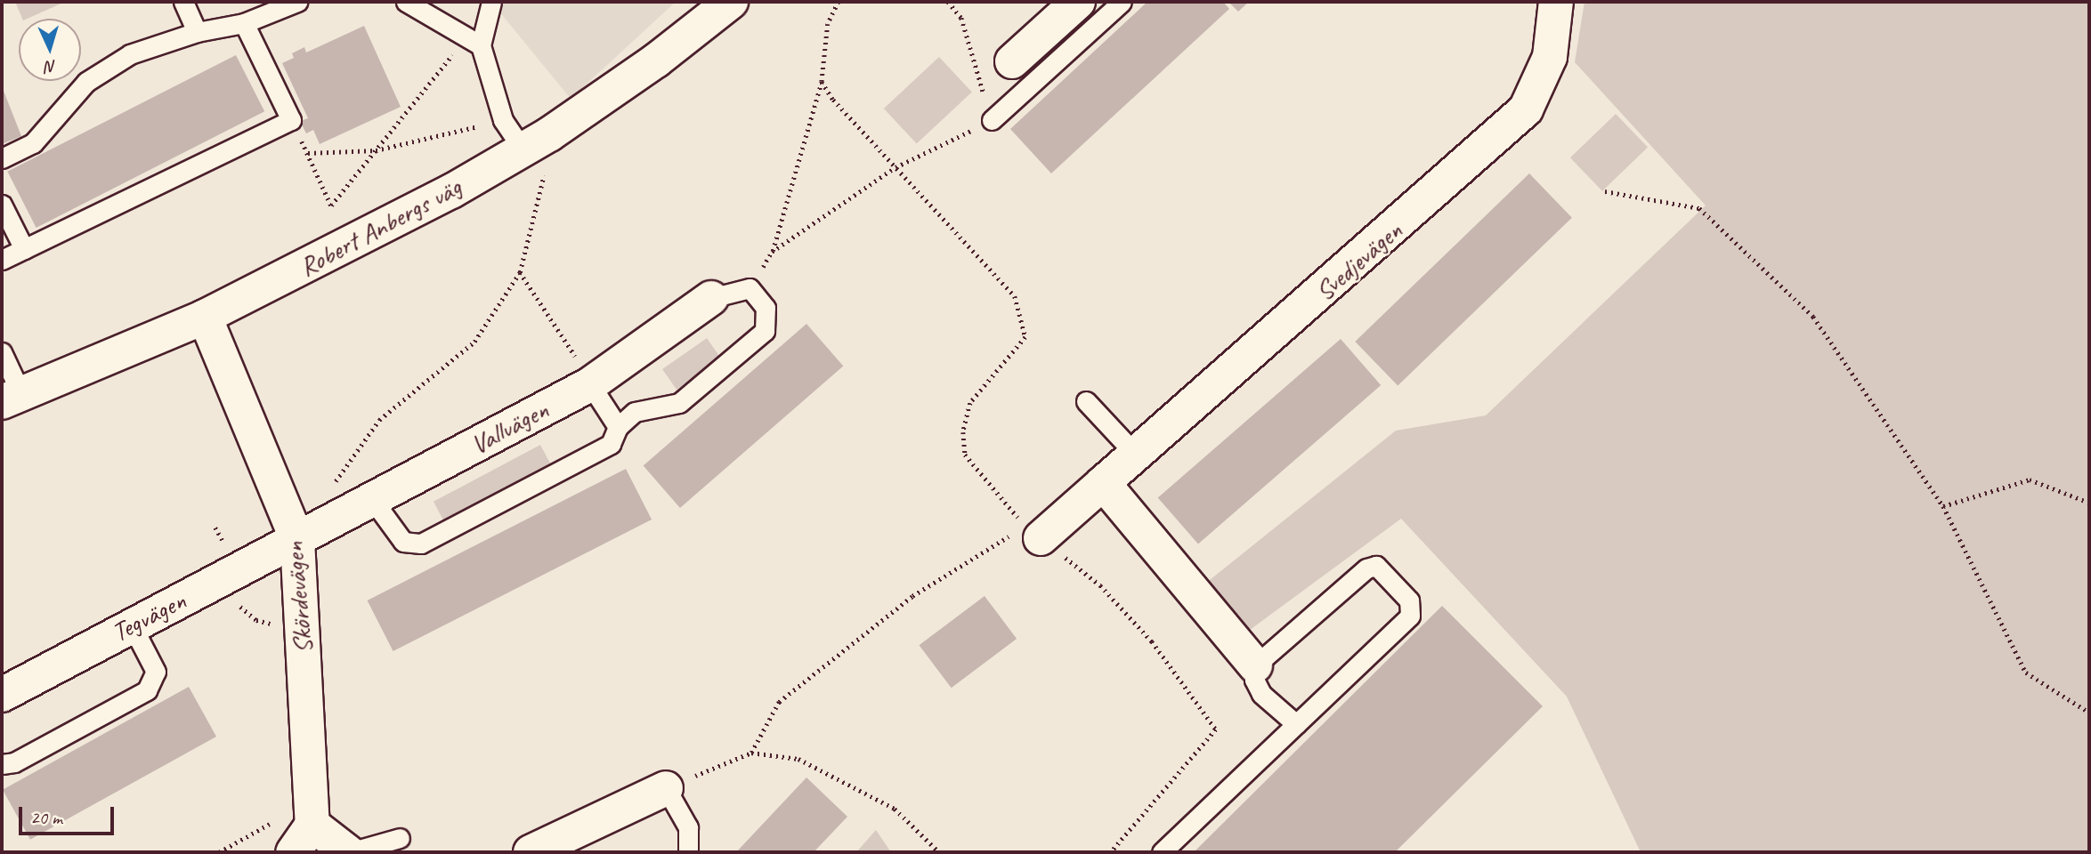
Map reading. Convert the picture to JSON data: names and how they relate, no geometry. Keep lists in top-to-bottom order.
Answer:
{
  "streets": {
    "street": [
      "Robert Anbergs väg",
      "Svedjevägen",
      "Vallvägen",
      "Skördevägen",
      "Tegvägen"
    ]
  },
  "crossings": [
    ["Robert Anbergs väg", "Skördevägen"],
    ["Vallvägen", "Skördevägen"],
    ["Vallvägen", "Tegvägen"],
    ["Skördevägen", "Tegvägen"]
  ],
  "scale_bar": "20 m",
  "north": "bottom"
}
